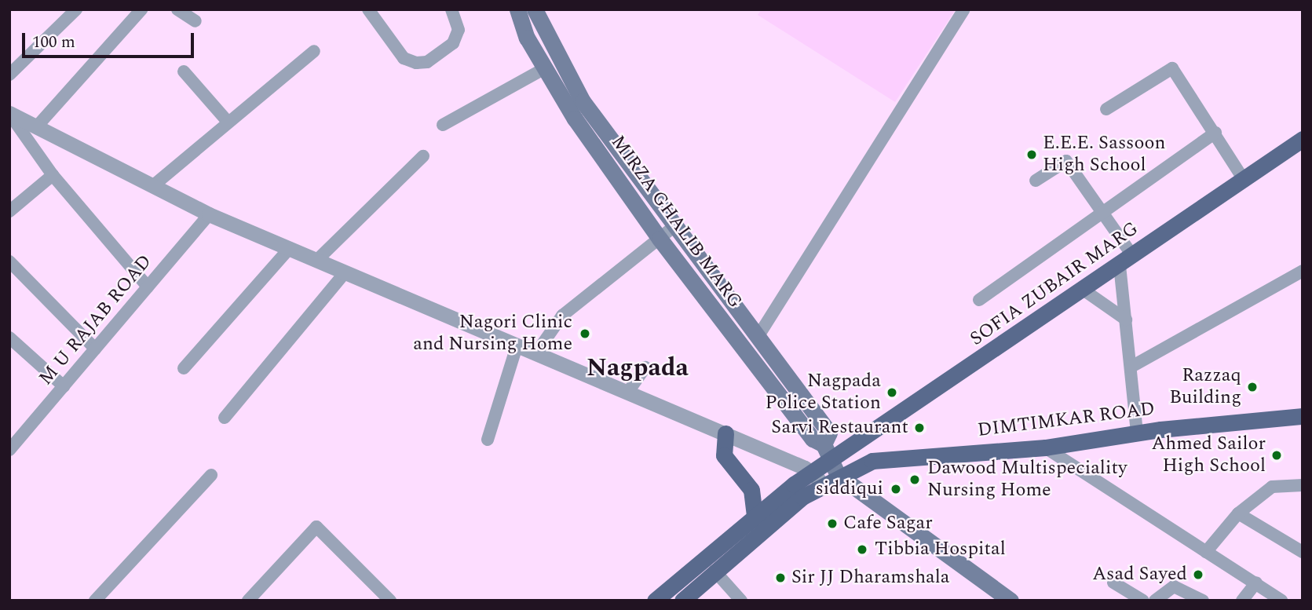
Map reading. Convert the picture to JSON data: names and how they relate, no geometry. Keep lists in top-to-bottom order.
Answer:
{
  "streets": {
    "main road": ["MIRZA GHALIB MARG", "SOFIA ZUBAIR MARG", "DIMTIMKAR ROAD"],
    "street": ["M U RAJAB ROAD"]
  },
  "crossings": [
    ["MIRZA GHALIB MARG", "SOFIA ZUBAIR MARG"],
    ["MIRZA GHALIB MARG", "DIMTIMKAR ROAD"],
    ["SOFIA ZUBAIR MARG", "DIMTIMKAR ROAD"]
  ],
  "districts": ["Nagpada"],
  "places": [
    "E.E.E. Sassoon High School",
    "Nagori Clinic and Nursing Home",
    "Razzaq Building",
    "Nagpada Police Station",
    "Sarvi Restaurant",
    "Ahmed Sailor High School",
    "Dawood Multispeciality Nursing Home",
    "siddiqui",
    "Cafe Sagar",
    "Tibbia Hospital",
    "Asad Sayed",
    "Sir JJ Dharamshala"
  ],
  "scale_bar": "100 m"
}
